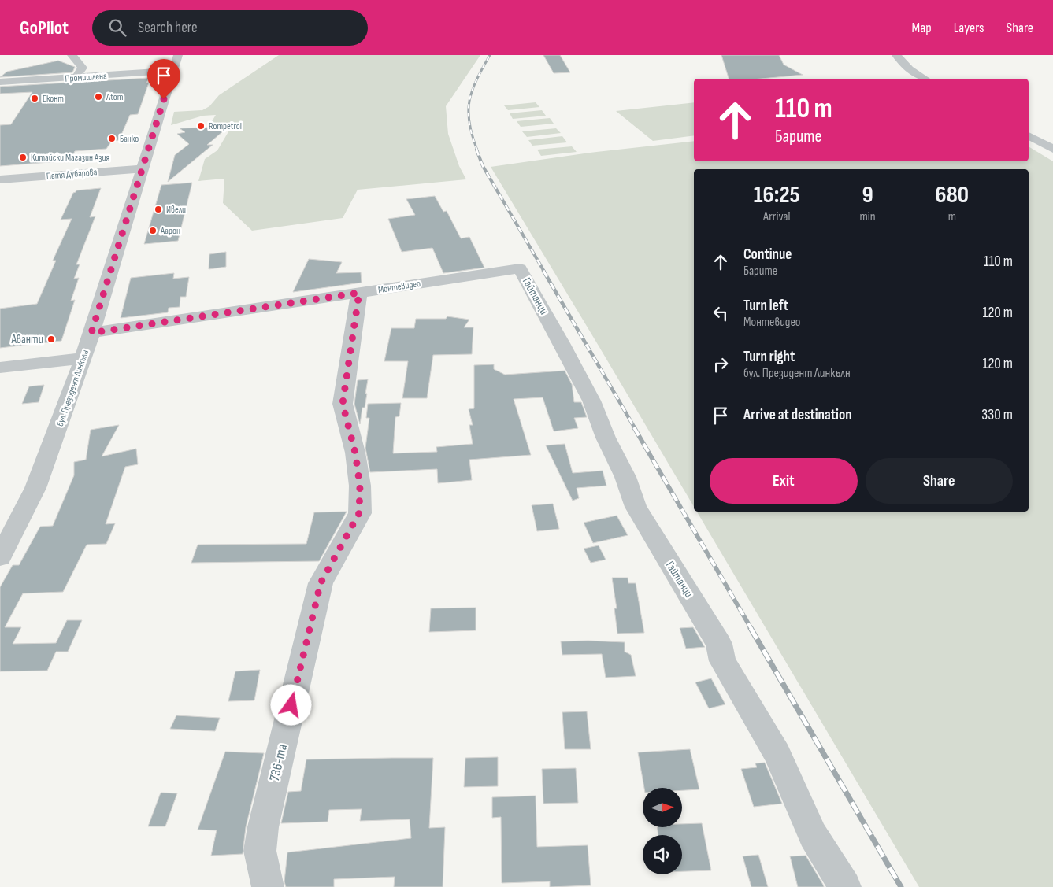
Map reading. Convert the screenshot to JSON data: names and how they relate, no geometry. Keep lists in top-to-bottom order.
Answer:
{
  "streets": {
    "street": [
      "Промишлена",
      "Петя Дубарова",
      "Монтевидео",
      "Гайтанци",
      "бул. Президент Линкълн",
      "736-та"
    ]
  },
  "crossings": [
    ["Промишлена", "бул. Президент Линкълн"],
    ["Петя Дубарова", "бул. Президент Линкълн"],
    ["Монтевидео", "Гайтанци"],
    ["Монтевидео", "бул. Президент Линкълн"],
    ["Монтевидео", "736-та"]
  ],
  "places": [
    "Atom",
    "Еконт",
    "Rompetrol",
    "Банко",
    "Китайски Магазин Азия",
    "Ивели",
    "Аарон",
    "Аванти"
  ],
  "north": "right",
  "page": {
    "header": "GoPilot",
    "search": "Search here",
    "nav": ["Map", "Layers", "Share"],
    "turn": ["110 m", "Барите"],
    "eta": [
      "16:25",
      "Arrival",
      "9",
      "min",
      "680",
      "m"
    ],
    "list": [
      {
        "name": "Continue",
        "note": "Барите",
        "value": "110 m"
      },
      {
        "name": "Turn left",
        "note": "Монтевидео",
        "value": "120 m"
      },
      {
        "name": "Turn right",
        "note": "бул. Президент Линкълн",
        "value": "120 m"
      },
      {
        "name": "Arrive at destination",
        "value": "330 m"
      }
    ],
    "buttons": ["Exit", "Share"]
  }
}
